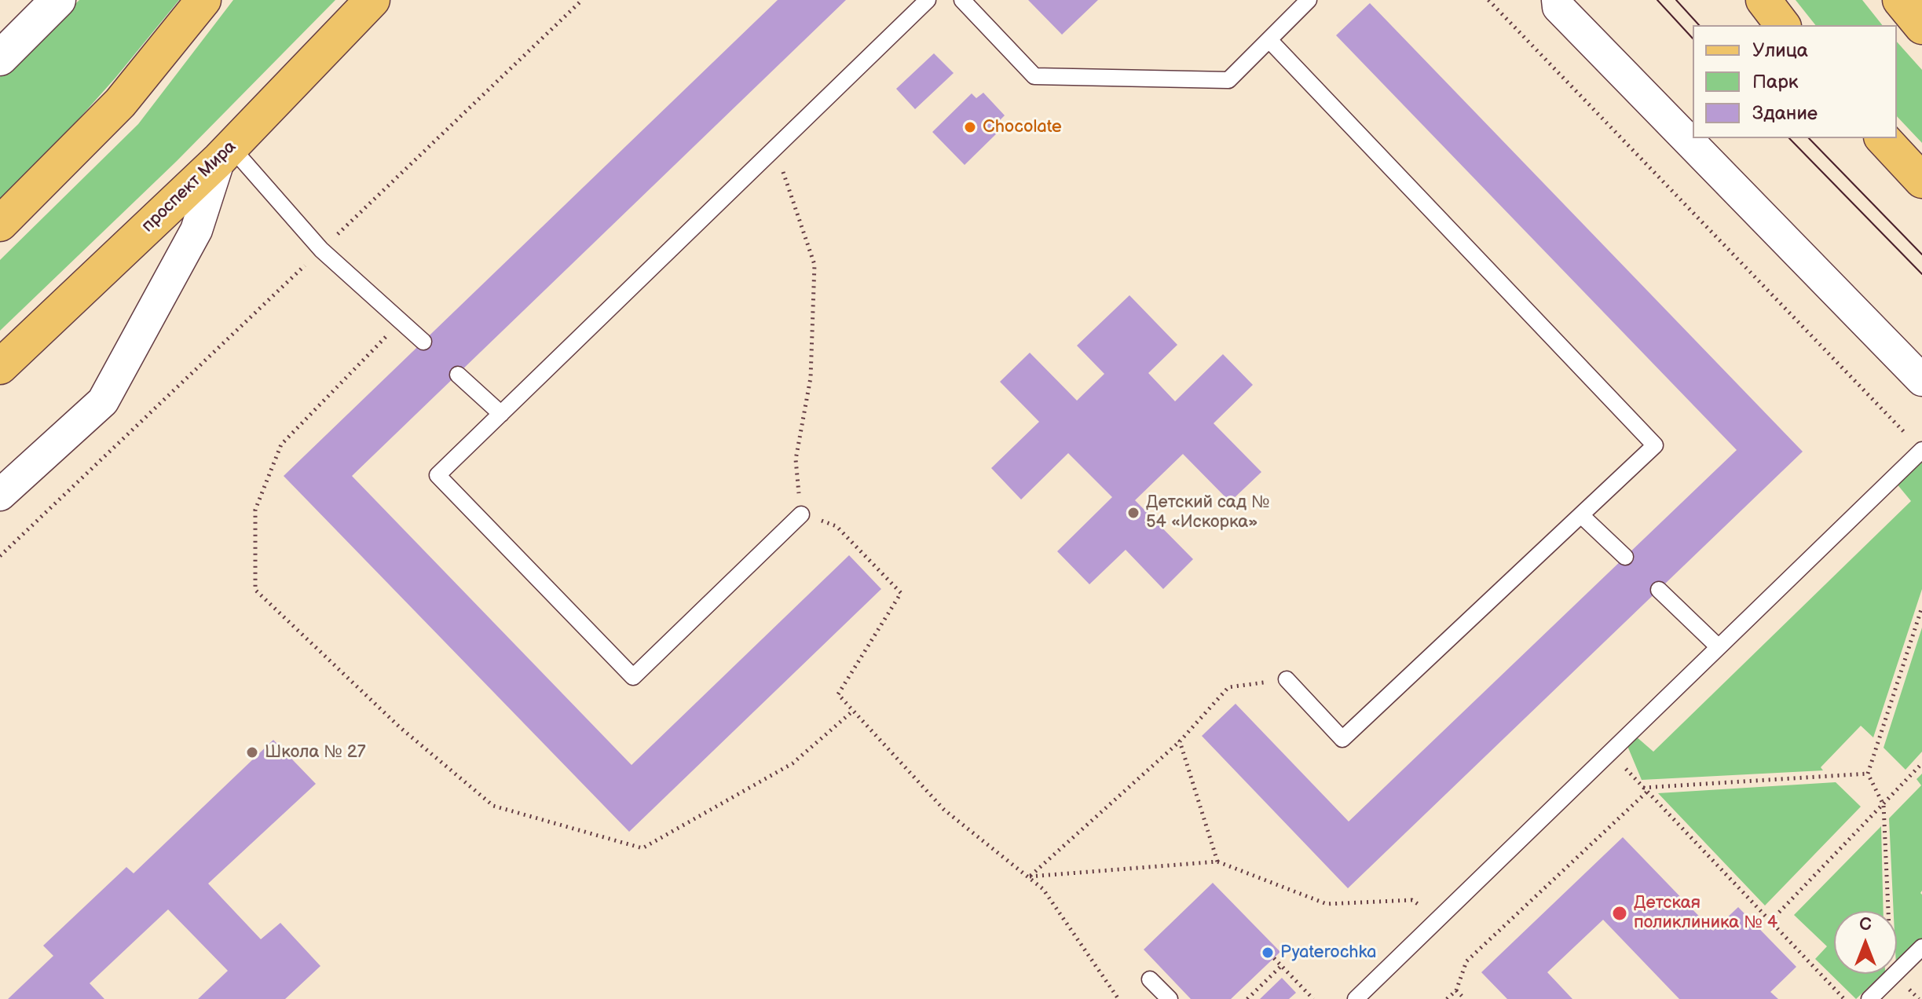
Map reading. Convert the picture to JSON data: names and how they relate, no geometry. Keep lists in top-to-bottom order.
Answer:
{
  "streets": {
    "main road": ["проспект Мира"]
  },
  "places": [
    "Chocolate",
    "Детский сад № 54 «Искорка»",
    "Школа № 27",
    "Детская поликлиника № 4",
    "Pyaterochka"
  ],
  "legend": ["Улица", "Парк", "Здание"],
  "north": "top"
}
